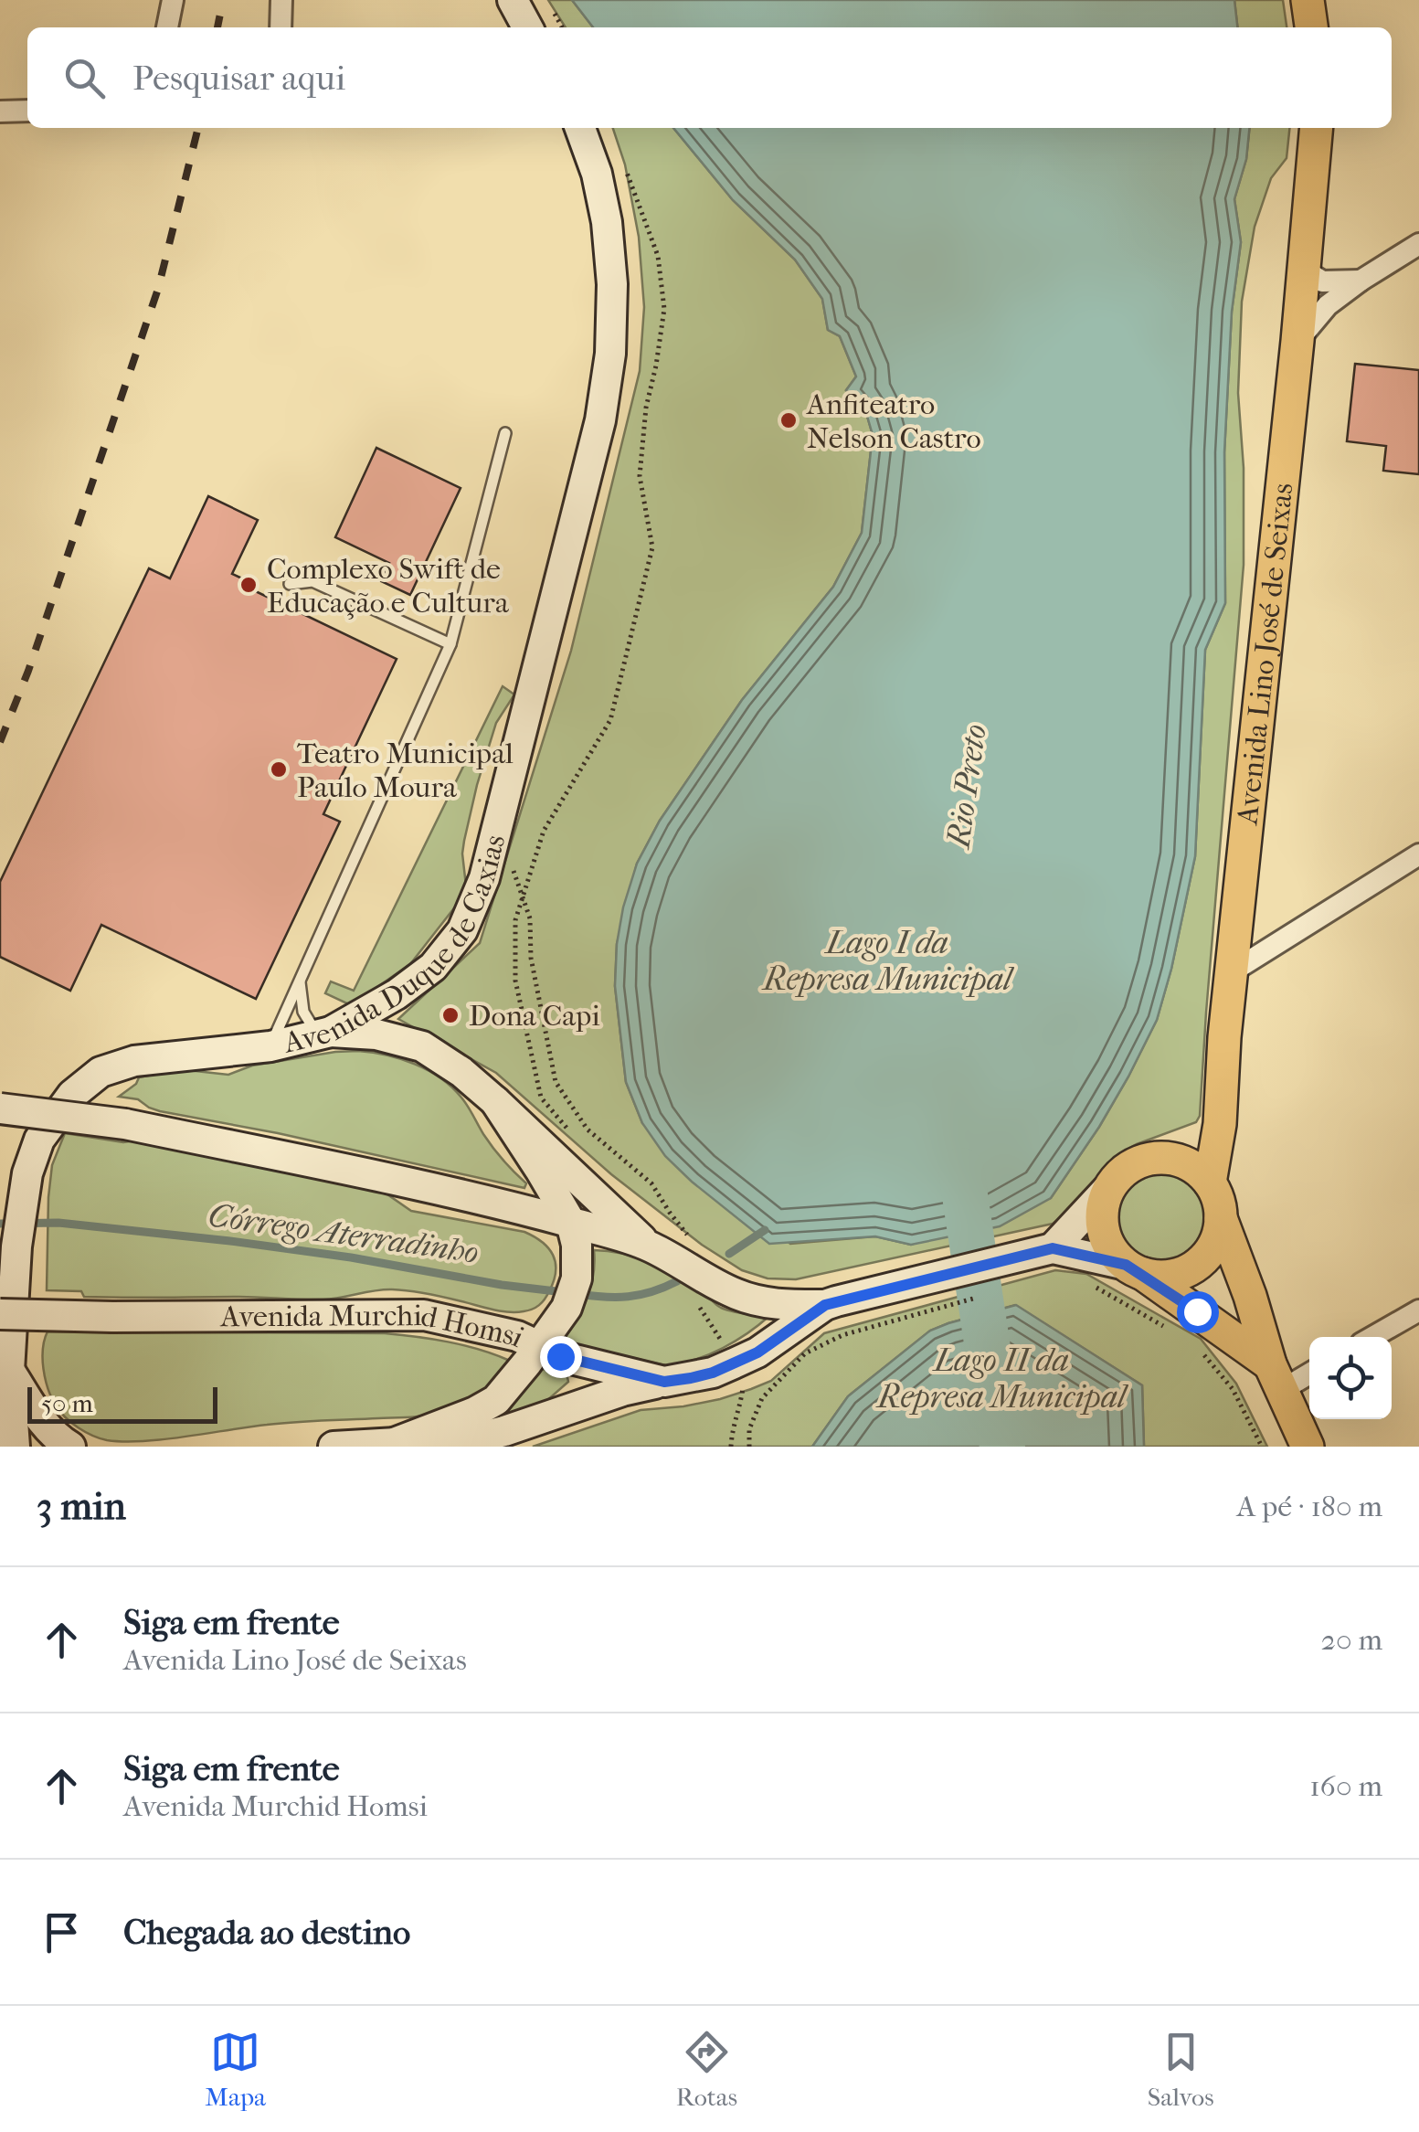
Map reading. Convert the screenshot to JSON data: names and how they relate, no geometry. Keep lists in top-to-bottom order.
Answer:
{
  "streets": {
    "main road": ["Avenida Lino José de Seixas", "Avenida Duque de Caxias", "Avenida Murchid Homsi"]
  },
  "crossings": [
    ["Avenida Lino José de Seixas", "Avenida Murchid Homsi"]
  ],
  "water": [
    "Rio Preto",
    "Lago I da Represa Municipal",
    "Córrego Aterradinho",
    "Lago II da Represa Municipal"
  ],
  "places": [
    "Anfiteatro Nelson Castro",
    "Complexo Swift de Educação e Cultura",
    "Teatro Municipal Paulo Moura",
    "Dona Capi"
  ],
  "scale_bar": "50 m",
  "page": {
    "search": "Pesquisar aqui",
    "scale": "50 m",
    "heading": ["3 min", "A pé · 180 m"],
    "list": [
      ["Siga em frente", "Avenida Lino José de Seixas", "20 m"],
      ["Siga em frente", "Avenida Murchid Homsi", "160 m"],
      "Chegada ao destino"
    ],
    "nav": ["Mapa", "Rotas", "Salvos"]
  }
}
